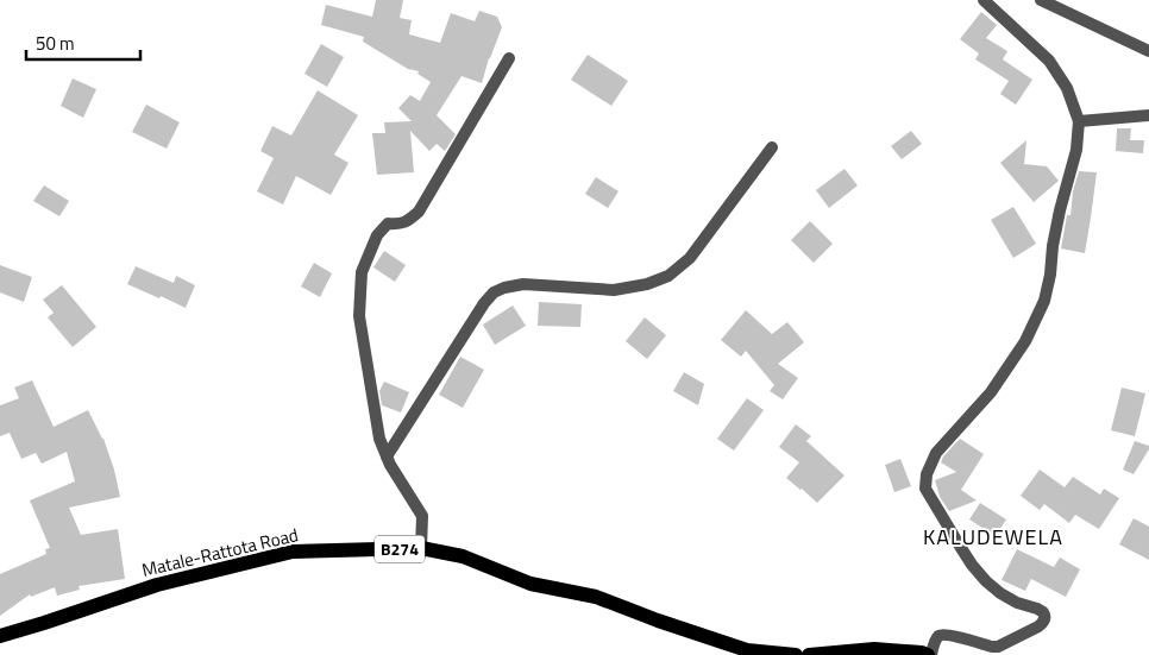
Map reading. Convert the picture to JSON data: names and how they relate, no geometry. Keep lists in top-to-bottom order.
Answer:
{
  "streets": {
    "main road": ["B274", "Matale-Rattota Road"]
  },
  "districts": ["KALUDEWELA"],
  "scale_bar": "50 m"
}
